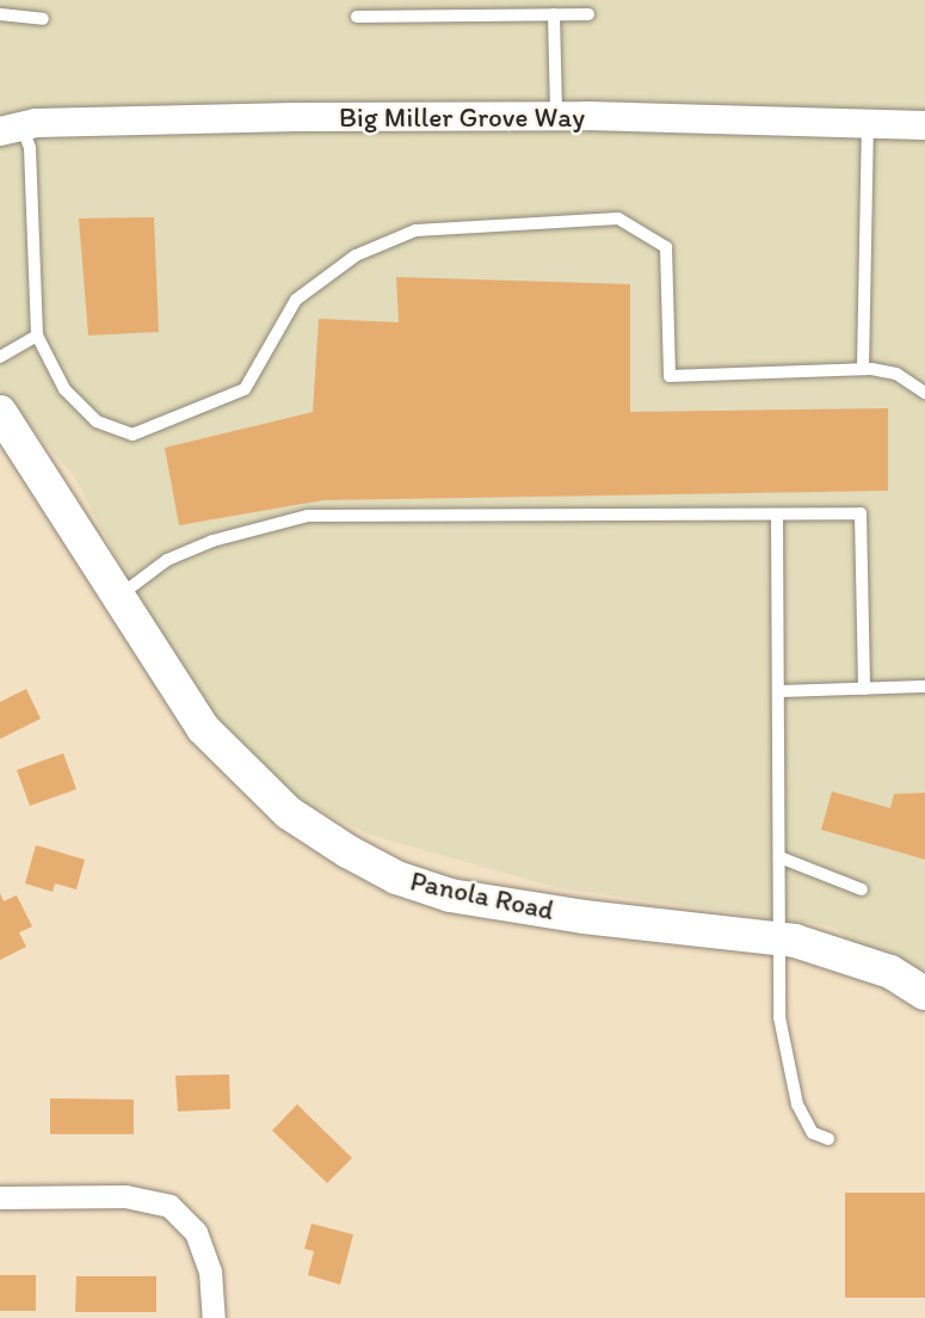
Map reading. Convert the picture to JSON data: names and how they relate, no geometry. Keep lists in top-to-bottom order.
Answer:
{
  "streets": {
    "main road": ["Panola Road"],
    "street": ["Big Miller Grove Way"]
  }
}
